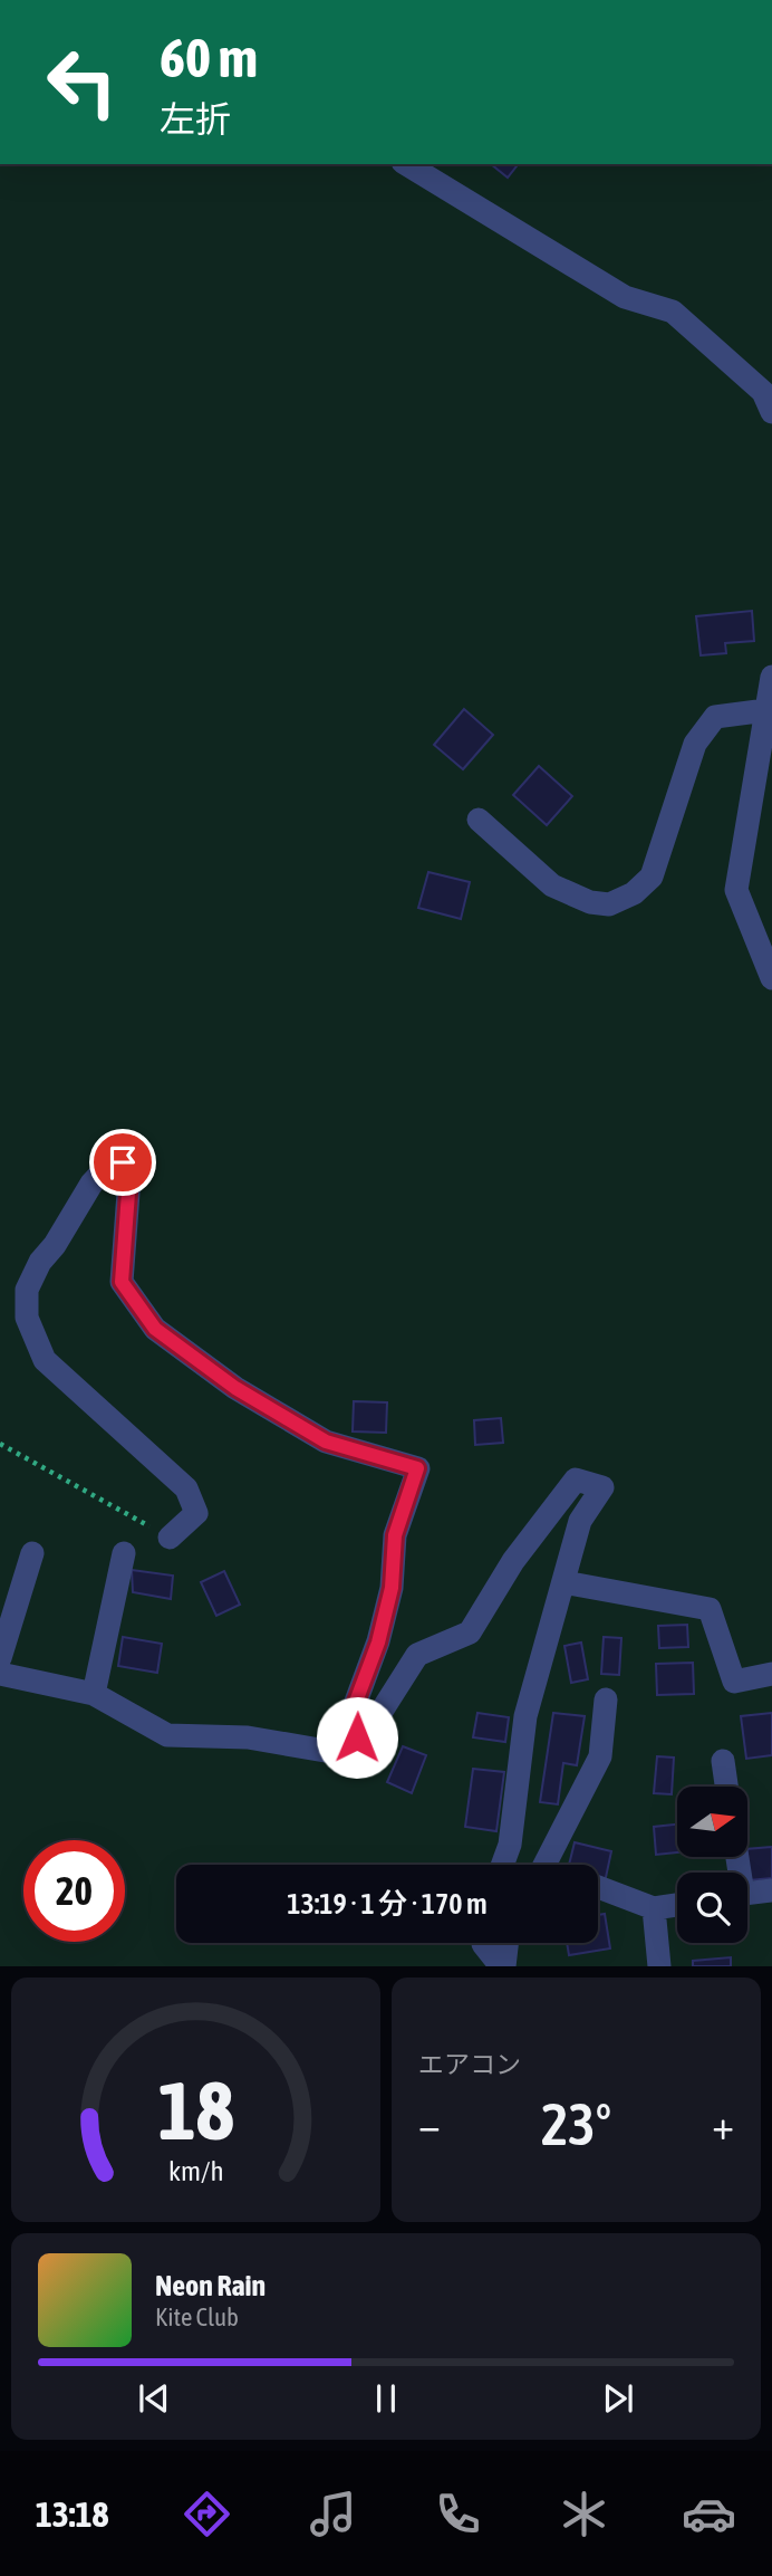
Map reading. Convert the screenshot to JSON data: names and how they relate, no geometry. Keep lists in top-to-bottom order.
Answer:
{
  "north": "right",
  "page": {
    "turn": ["60 m", "左折"],
    "limit": "20",
    "trip": "13:19 · 1 分 · 170 m",
    "tile": "エアコン",
    "heat": ["−", "23°", "+"],
    "song": ["Neon Rain", "Kite Club"],
    "tabs": "13:18",
    "gauge": ["18", "km/h"]
  }
}
